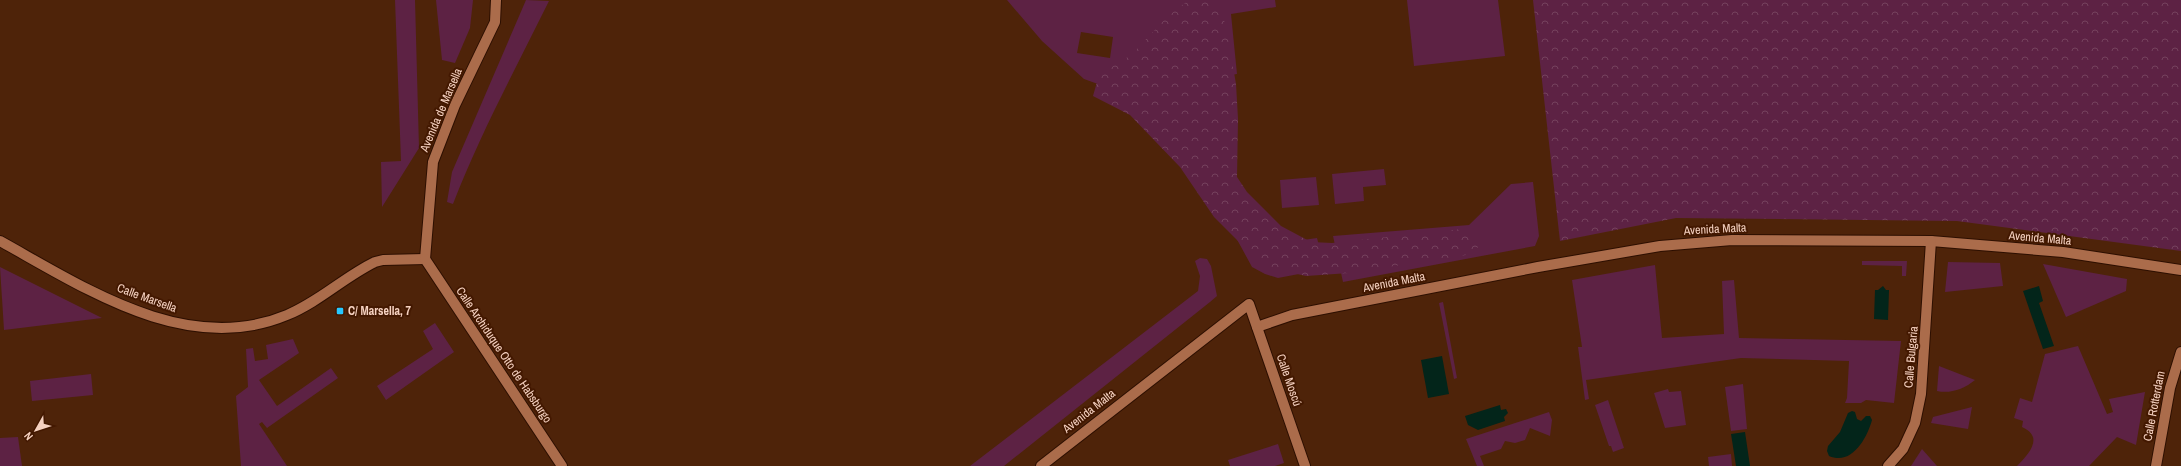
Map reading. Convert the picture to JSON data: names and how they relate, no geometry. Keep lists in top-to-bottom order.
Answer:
{
  "streets": {
    "street": [
      "Avenida de Marsella",
      "Avenida Malta",
      "Calle Marsella",
      "Calle Archiduque Otto de Habsburgo",
      "Calle Bulgaria",
      "Calle Moscú",
      "Calle Rotterdam"
    ]
  },
  "crossings": [
    ["Avenida de Marsella", "Calle Marsella"],
    ["Avenida de Marsella", "Calle Archiduque Otto de Habsburgo"],
    ["Avenida Malta", "Calle Bulgaria"],
    ["Avenida Malta", "Calle Moscú"],
    ["Calle Marsella", "Calle Archiduque Otto de Habsburgo"]
  ],
  "places": {
    "transit": ["C/ Marsella, 7"]
  },
  "north": "bottom left"
}
